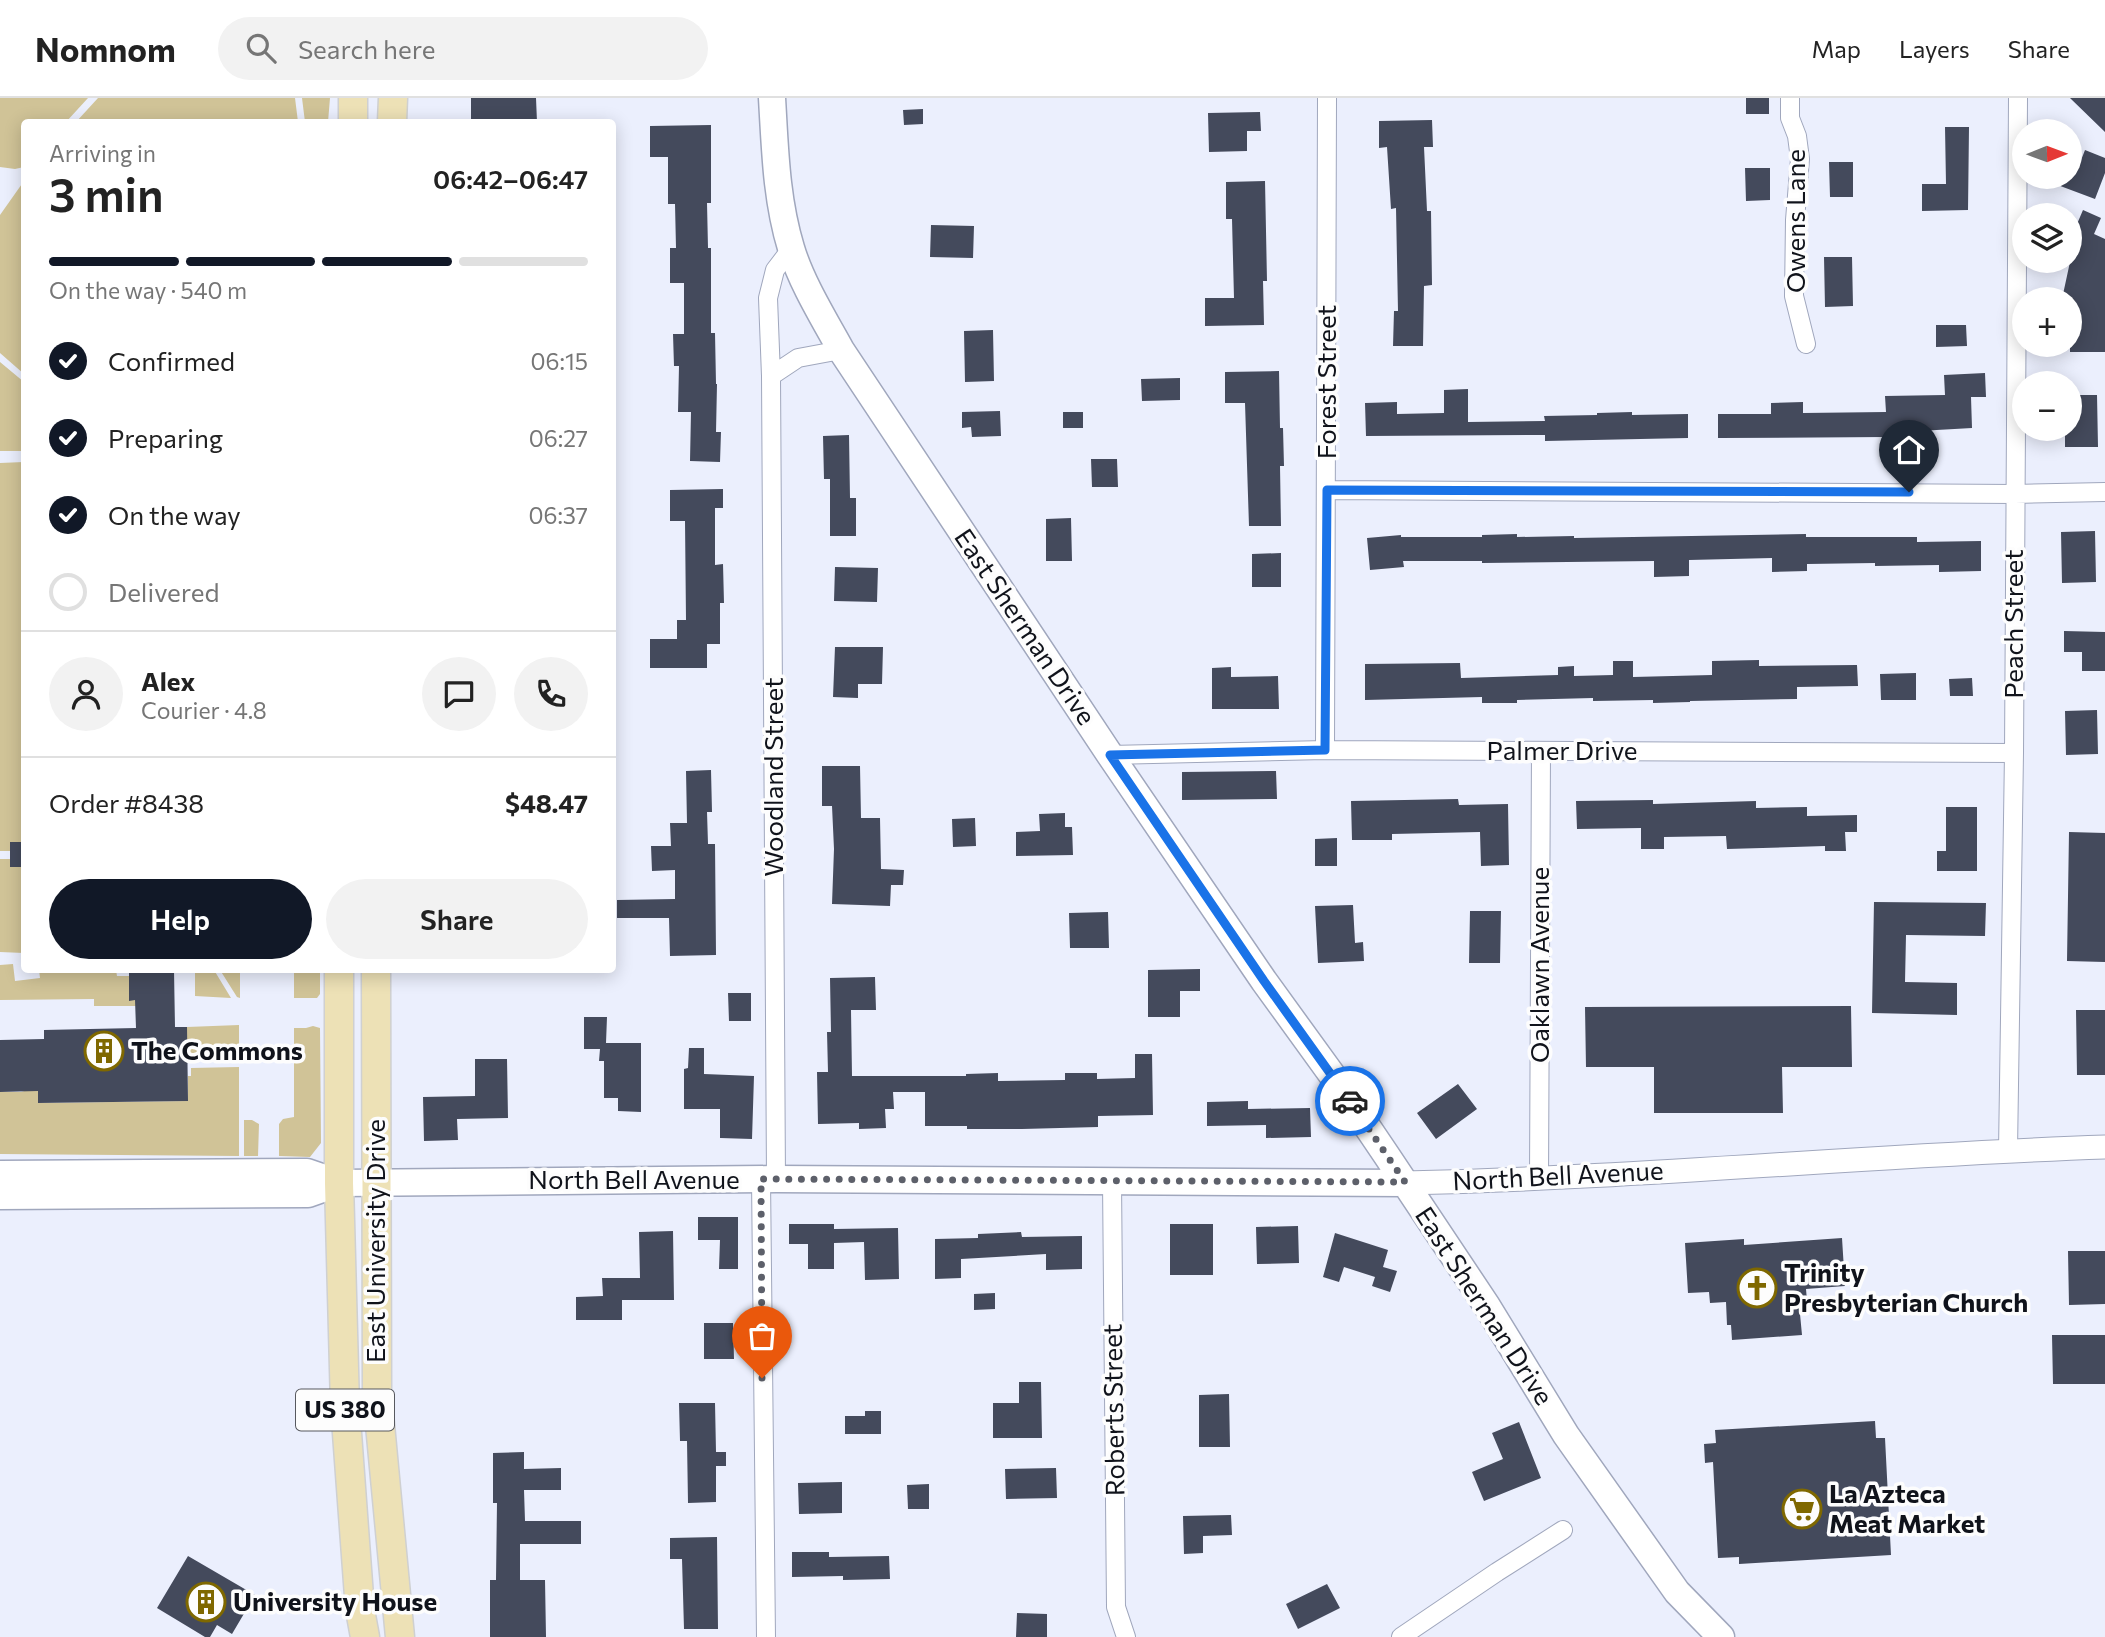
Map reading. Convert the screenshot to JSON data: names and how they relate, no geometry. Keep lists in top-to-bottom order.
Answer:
{
  "streets": {
    "main road": [
      "East Sherman Drive",
      "North Bell Avenue",
      "East University Drive",
      "US 380"
    ],
    "street": [
      "Owens Lane",
      "Forest Street",
      "Peach Street",
      "Palmer Drive",
      "Woodland Street",
      "Oaklawn Avenue",
      "Roberts Street"
    ]
  },
  "crossings": [
    ["Forest Street", "Palmer Drive"],
    ["Peach Street", "Palmer Drive"],
    ["Peach Street", "North Bell Avenue"],
    ["East Sherman Drive", "Palmer Drive"],
    ["East Sherman Drive", "Woodland Street"],
    ["East Sherman Drive", "North Bell Avenue"],
    ["Palmer Drive", "Oaklawn Avenue"],
    ["Woodland Street", "North Bell Avenue"],
    ["Oaklawn Avenue", "North Bell Avenue"],
    ["North Bell Avenue", "East University Drive"],
    ["North Bell Avenue", "Roberts Street"]
  ],
  "places": {
    "building": ["The Commons", "University House"],
    "church": ["Trinity Presbyterian Church"],
    "supermarket": ["La Azteca Meat Market"]
  },
  "north": "right",
  "page": {
    "header": "Nomnom",
    "search": "Search here",
    "nav": ["Map", "Layers", "Share"],
    "map_buttons": ["+", "−"],
    "heading": ["3 min", "Arriving in", "06:42–06:47"],
    "panel": [
      "Alex",
      "Courier · 4.8",
      "Order #8438",
      "$48.47"
    ],
    "bar": "On the way · 540 m",
    "list": [
      ["Confirmed", "06:15"],
      ["Preparing", "06:27"],
      ["On the way", "06:37"],
      "Delivered"
    ],
    "buttons": ["Help", "Share"]
  }
}
